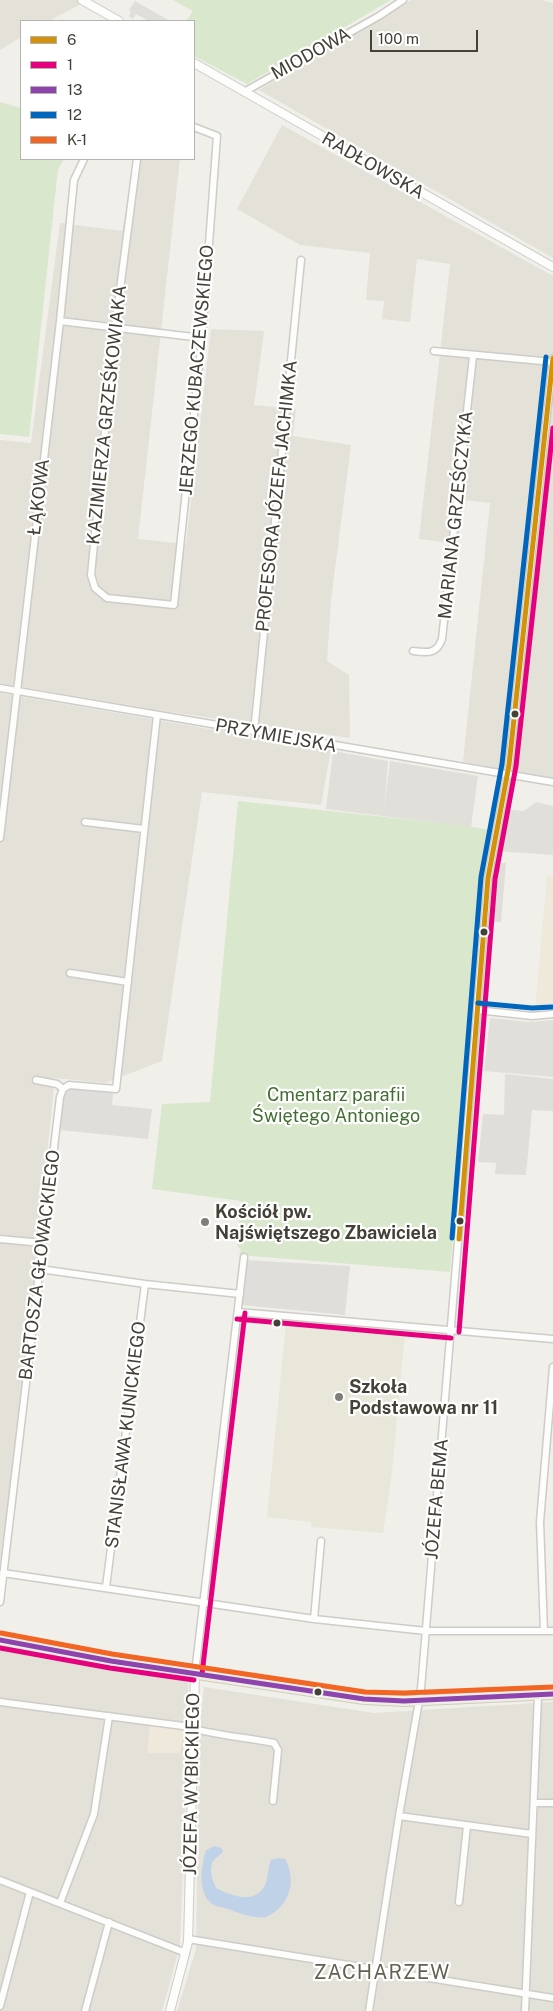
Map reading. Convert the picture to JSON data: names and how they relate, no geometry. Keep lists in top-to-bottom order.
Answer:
{
  "streets": {
    "street": [
      "MIODOWA",
      "RADŁOWSKA",
      "JERZEGO KUBACZEWSKIEGO",
      "KAZIMIERZA GRZEŚKOWIAKA",
      "PROFESORA JÓZEFA JACHIMKA",
      "ŁĄKOWA",
      "MARIANA GRZEŚCZYKA",
      "PRZYMIEJSKA",
      "BARTOSZA GŁOWACKIEGO",
      "STANISŁAWA KUNICKIEGO",
      "JÓZEFA BEMA",
      "JÓZEFA WYBICKIEGO"
    ]
  },
  "crossings": [
    ["MIODOWA", "RADŁOWSKA"],
    ["JERZEGO KUBACZEWSKIEGO", "KAZIMIERZA GRZEŚKOWIAKA"],
    ["PROFESORA JÓZEFA JACHIMKA", "PRZYMIEJSKA"],
    ["ŁĄKOWA", "PRZYMIEJSKA"],
    ["PRZYMIEJSKA", "JÓZEFA BEMA"]
  ],
  "districts": ["ZACHARZEW"],
  "parks": ["Cmentarz parafii Świętego Antoniego"],
  "places": ["Kościół pw. Najświętszego Zbawiciela", "Szkoła Podstawowa nr 11"],
  "lines": [
    "transit line 12",
    "transit line 6",
    "transit line 1",
    "transit line K-1",
    "transit line 13"
  ],
  "legend": [
    "6",
    "1",
    "13",
    "12",
    "K-1"
  ],
  "scale_bar": "100 m"
}
